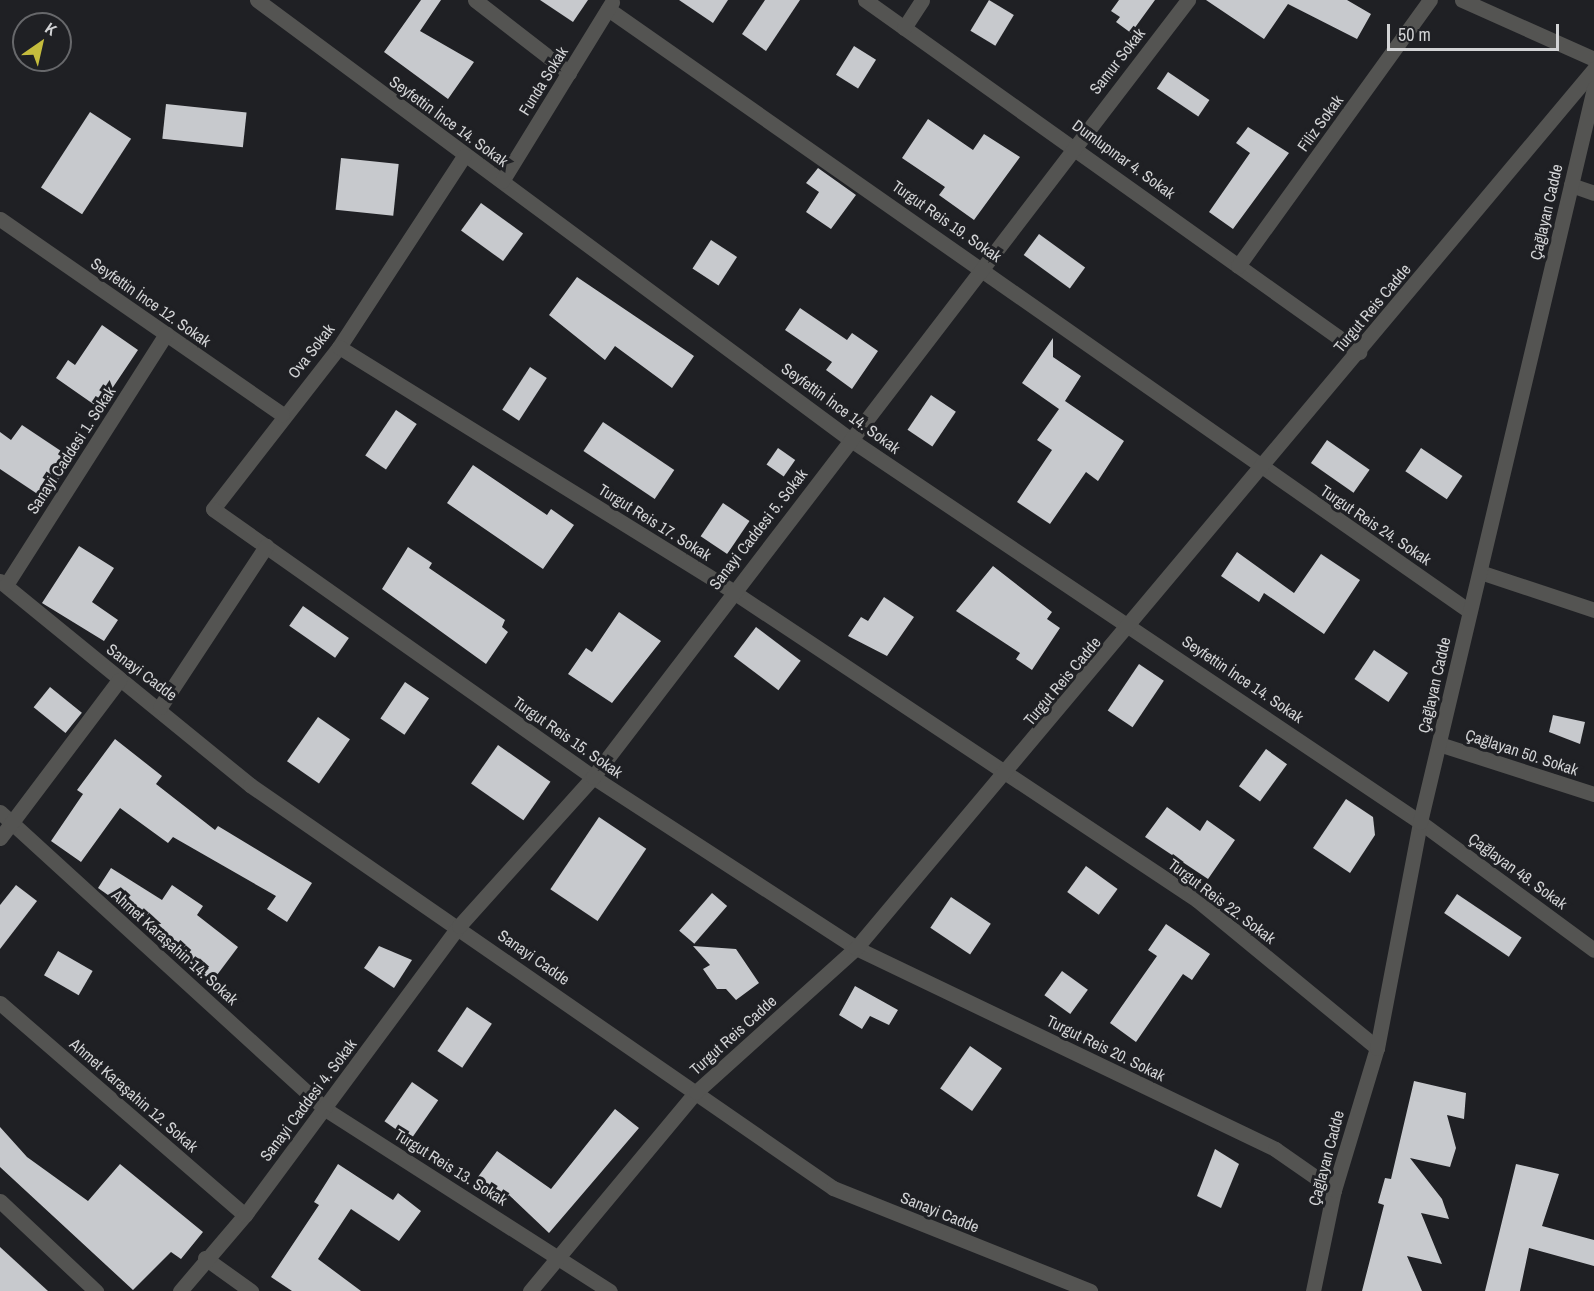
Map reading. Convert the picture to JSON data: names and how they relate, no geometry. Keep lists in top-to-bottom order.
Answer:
{
  "streets": {
    "street": [
      "Samur Sokak",
      "Funda Sokak",
      "Seyfettin İnce 14. Sokak",
      "Filiz Sokak",
      "Dumlupınar 4. Sokak",
      "Çağlayan Cadde",
      "Turgut Reis 19. Sokak",
      "Seyfettin İnce 12. Sokak",
      "Turgut Reis Cadde",
      "Ova Sokak",
      "Sanayi Caddesi 1. Sokak",
      "Turgut Reis 17. Sokak",
      "Turgut Reis 24. Sokak",
      "Sanayi Caddesi 5. Sokak",
      "Sanayi Cadde",
      "Turgut Reis 15. Sokak",
      "Çağlayan 50. Sokak",
      "Çağlayan 48. Sokak",
      "Turgut Reis 22. Sokak",
      "Ahmet Karaşahin 14. Sokak",
      "Turgut Reis 20. Sokak",
      "Ahmet Karaşahin 12. Sokak",
      "Sanayi Caddesi 4. Sokak",
      "Turgut Reis 13. Sokak"
    ]
  },
  "crossings": [
    ["Samur Sokak", "Dumlupınar 4. Sokak"],
    ["Samur Sokak", "Sanayi Caddesi 5. Sokak"],
    ["Funda Sokak", "Seyfettin İnce 14. Sokak"],
    ["Funda Sokak", "Turgut Reis 19. Sokak"],
    ["Seyfettin İnce 14. Sokak", "Çağlayan Cadde"],
    ["Seyfettin İnce 14. Sokak", "Turgut Reis Cadde"],
    ["Seyfettin İnce 14. Sokak", "Ova Sokak"],
    ["Seyfettin İnce 14. Sokak", "Sanayi Caddesi 5. Sokak"],
    ["Seyfettin İnce 14. Sokak", "Çağlayan 48. Sokak"],
    ["Filiz Sokak", "Dumlupınar 4. Sokak"],
    ["Dumlupınar 4. Sokak", "Turgut Reis Cadde"],
    ["Dumlupınar 4. Sokak", "Sanayi Caddesi 5. Sokak"],
    ["Çağlayan Cadde", "Turgut Reis 24. Sokak"],
    ["Çağlayan Cadde", "Çağlayan 50. Sokak"],
    ["Çağlayan Cadde", "Çağlayan 48. Sokak"],
    ["Çağlayan Cadde", "Turgut Reis 22. Sokak"],
    ["Çağlayan Cadde", "Turgut Reis 20. Sokak"],
    ["Turgut Reis 19. Sokak", "Turgut Reis Cadde"],
    ["Turgut Reis 19. Sokak", "Turgut Reis 24. Sokak"],
    ["Turgut Reis 19. Sokak", "Sanayi Caddesi 5. Sokak"],
    ["Seyfettin İnce 12. Sokak", "Ova Sokak"],
    ["Seyfettin İnce 12. Sokak", "Sanayi Caddesi 1. Sokak"],
    ["Turgut Reis Cadde", "Turgut Reis 17. Sokak"],
    ["Turgut Reis Cadde", "Turgut Reis 24. Sokak"],
    ["Turgut Reis Cadde", "Sanayi Cadde"],
    ["Turgut Reis Cadde", "Turgut Reis 15. Sokak"],
    ["Turgut Reis Cadde", "Turgut Reis 22. Sokak"],
    ["Turgut Reis Cadde", "Turgut Reis 20. Sokak"],
    ["Turgut Reis Cadde", "Turgut Reis 13. Sokak"],
    ["Ova Sokak", "Turgut Reis 17. Sokak"],
    ["Ova Sokak", "Turgut Reis 15. Sokak"],
    ["Sanayi Caddesi 1. Sokak", "Sanayi Cadde"],
    ["Turgut Reis 17. Sokak", "Sanayi Caddesi 5. Sokak"],
    ["Turgut Reis 17. Sokak", "Turgut Reis 22. Sokak"],
    ["Sanayi Caddesi 5. Sokak", "Sanayi Cadde"],
    ["Sanayi Caddesi 5. Sokak", "Turgut Reis 15. Sokak"],
    ["Sanayi Caddesi 5. Sokak", "Sanayi Caddesi 4. Sokak"],
    ["Sanayi Cadde", "Sanayi Caddesi 4. Sokak"],
    ["Turgut Reis 15. Sokak", "Turgut Reis 20. Sokak"],
    ["Ahmet Karaşahin 14. Sokak", "Sanayi Caddesi 4. Sokak"],
    ["Ahmet Karaşahin 14. Sokak", "Turgut Reis 13. Sokak"],
    ["Ahmet Karaşahin 12. Sokak", "Sanayi Caddesi 4. Sokak"],
    ["Sanayi Caddesi 4. Sokak", "Turgut Reis 13. Sokak"]
  ],
  "scale_bar": "50 m",
  "north": "top right"
}
